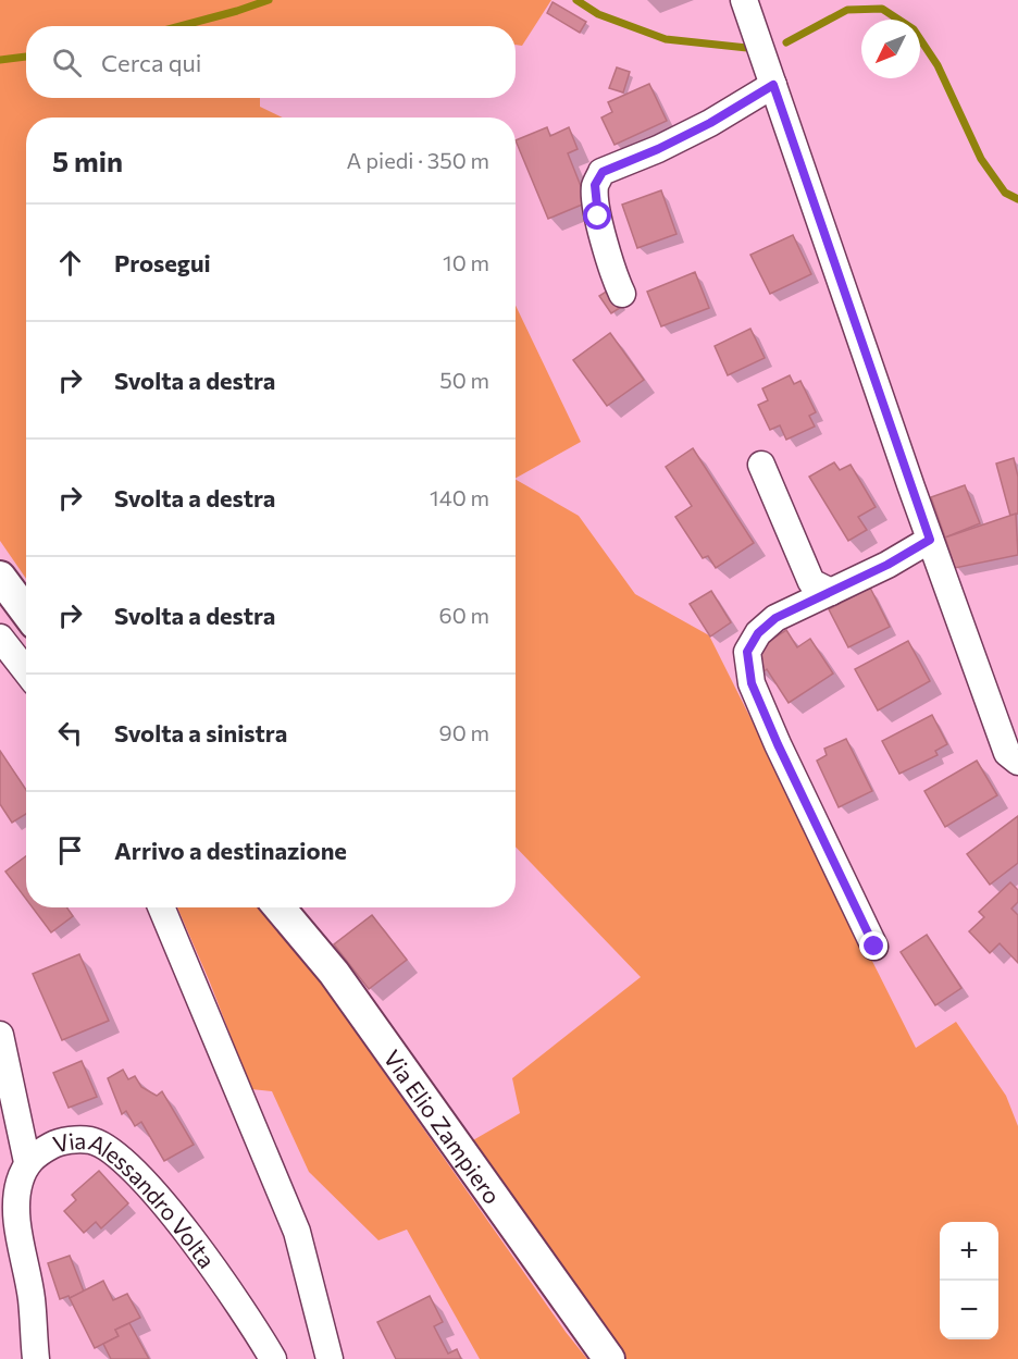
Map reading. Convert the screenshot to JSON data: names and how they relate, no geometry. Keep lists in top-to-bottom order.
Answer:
{
  "streets": {
    "street": ["Via Elio Zampiero", "Via Alessandro Volta"]
  },
  "north": "bottom left",
  "page": {
    "search": "Cerca qui",
    "heading": ["5 min", "A piedi · 350 m"],
    "list": [
      ["Prosegui", "10 m"],
      ["Svolta a destra", "50 m"],
      ["Svolta a destra", "140 m"],
      ["Svolta a destra", "60 m"],
      ["Svolta a sinistra", "90 m"],
      "Arrivo a destinazione"
    ],
    "map_buttons": ["+", "−"]
  }
}
